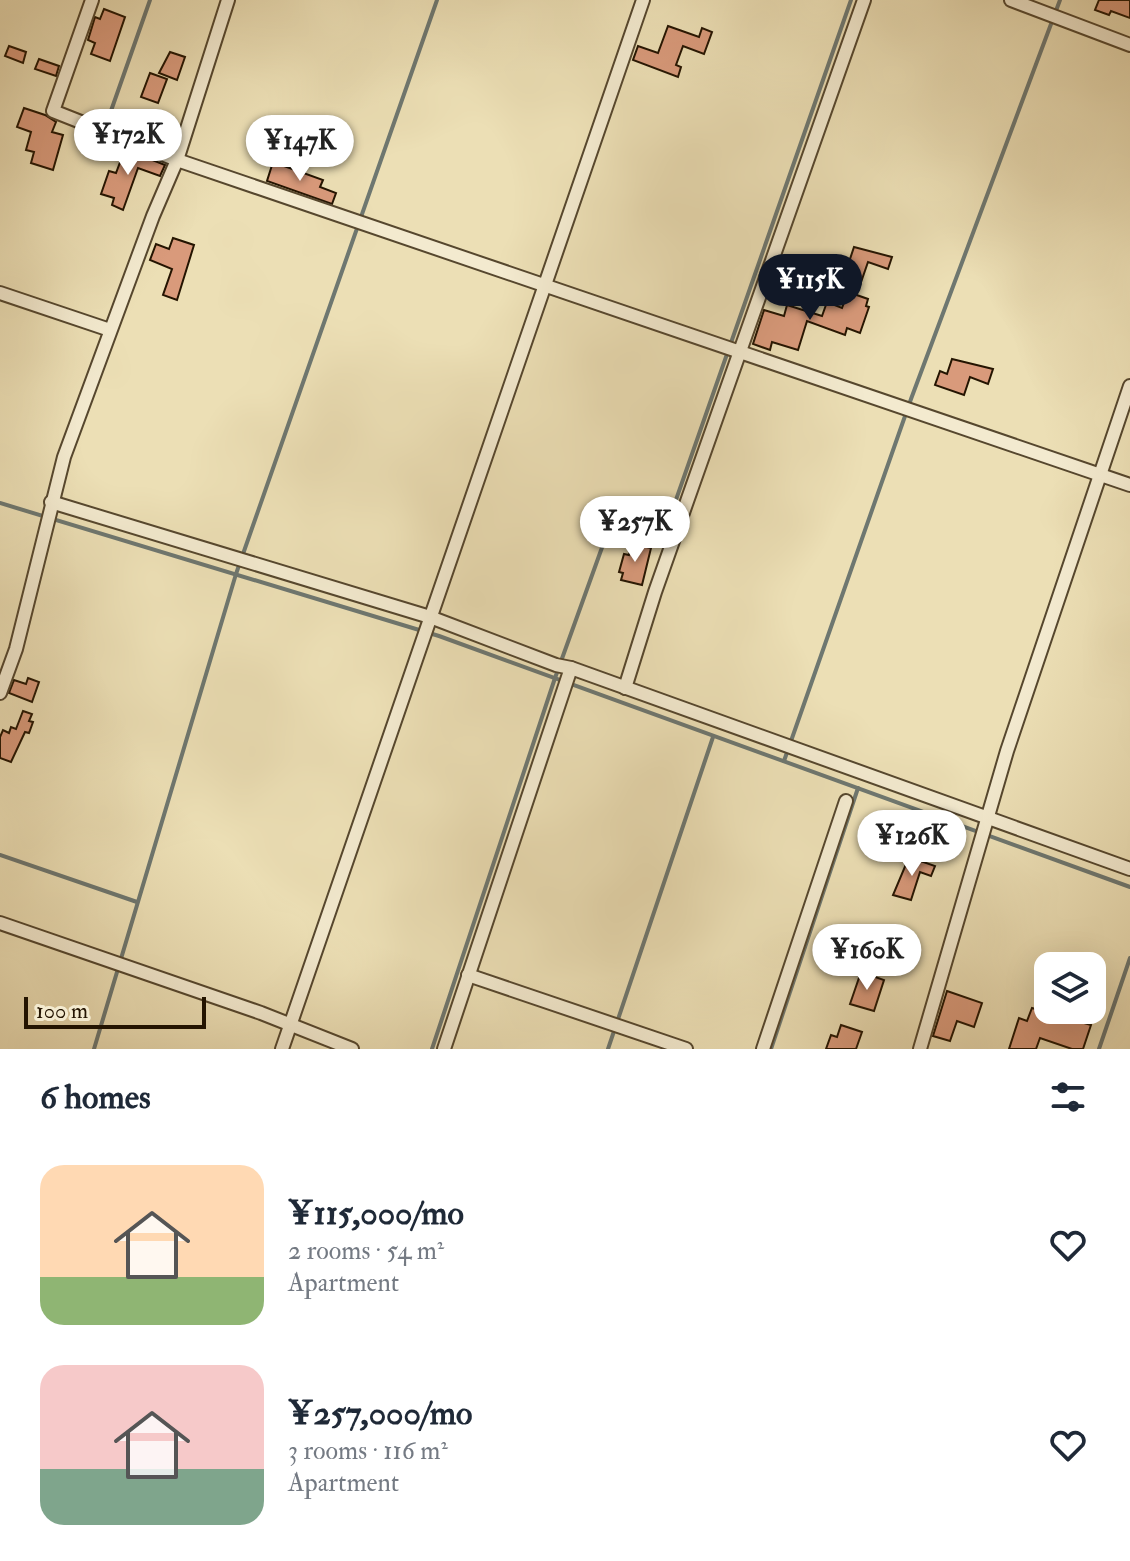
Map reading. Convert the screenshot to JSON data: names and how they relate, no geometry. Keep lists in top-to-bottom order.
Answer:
{
  "scale_bar": "100 m",
  "page": {
    "price": [
      "¥172K",
      "¥147K",
      "¥115K",
      "¥257K",
      "¥126K",
      "¥160K"
    ],
    "scale": "100 m",
    "heading": "6 homes",
    "list": [
      {
        "name": "¥115,000/mo",
        "note": "2 rooms · 54 m² · Apartment"
      },
      {
        "name": "¥257,000/mo",
        "note": "3 rooms · 116 m² · Apartment"
      }
    ]
  }
}
